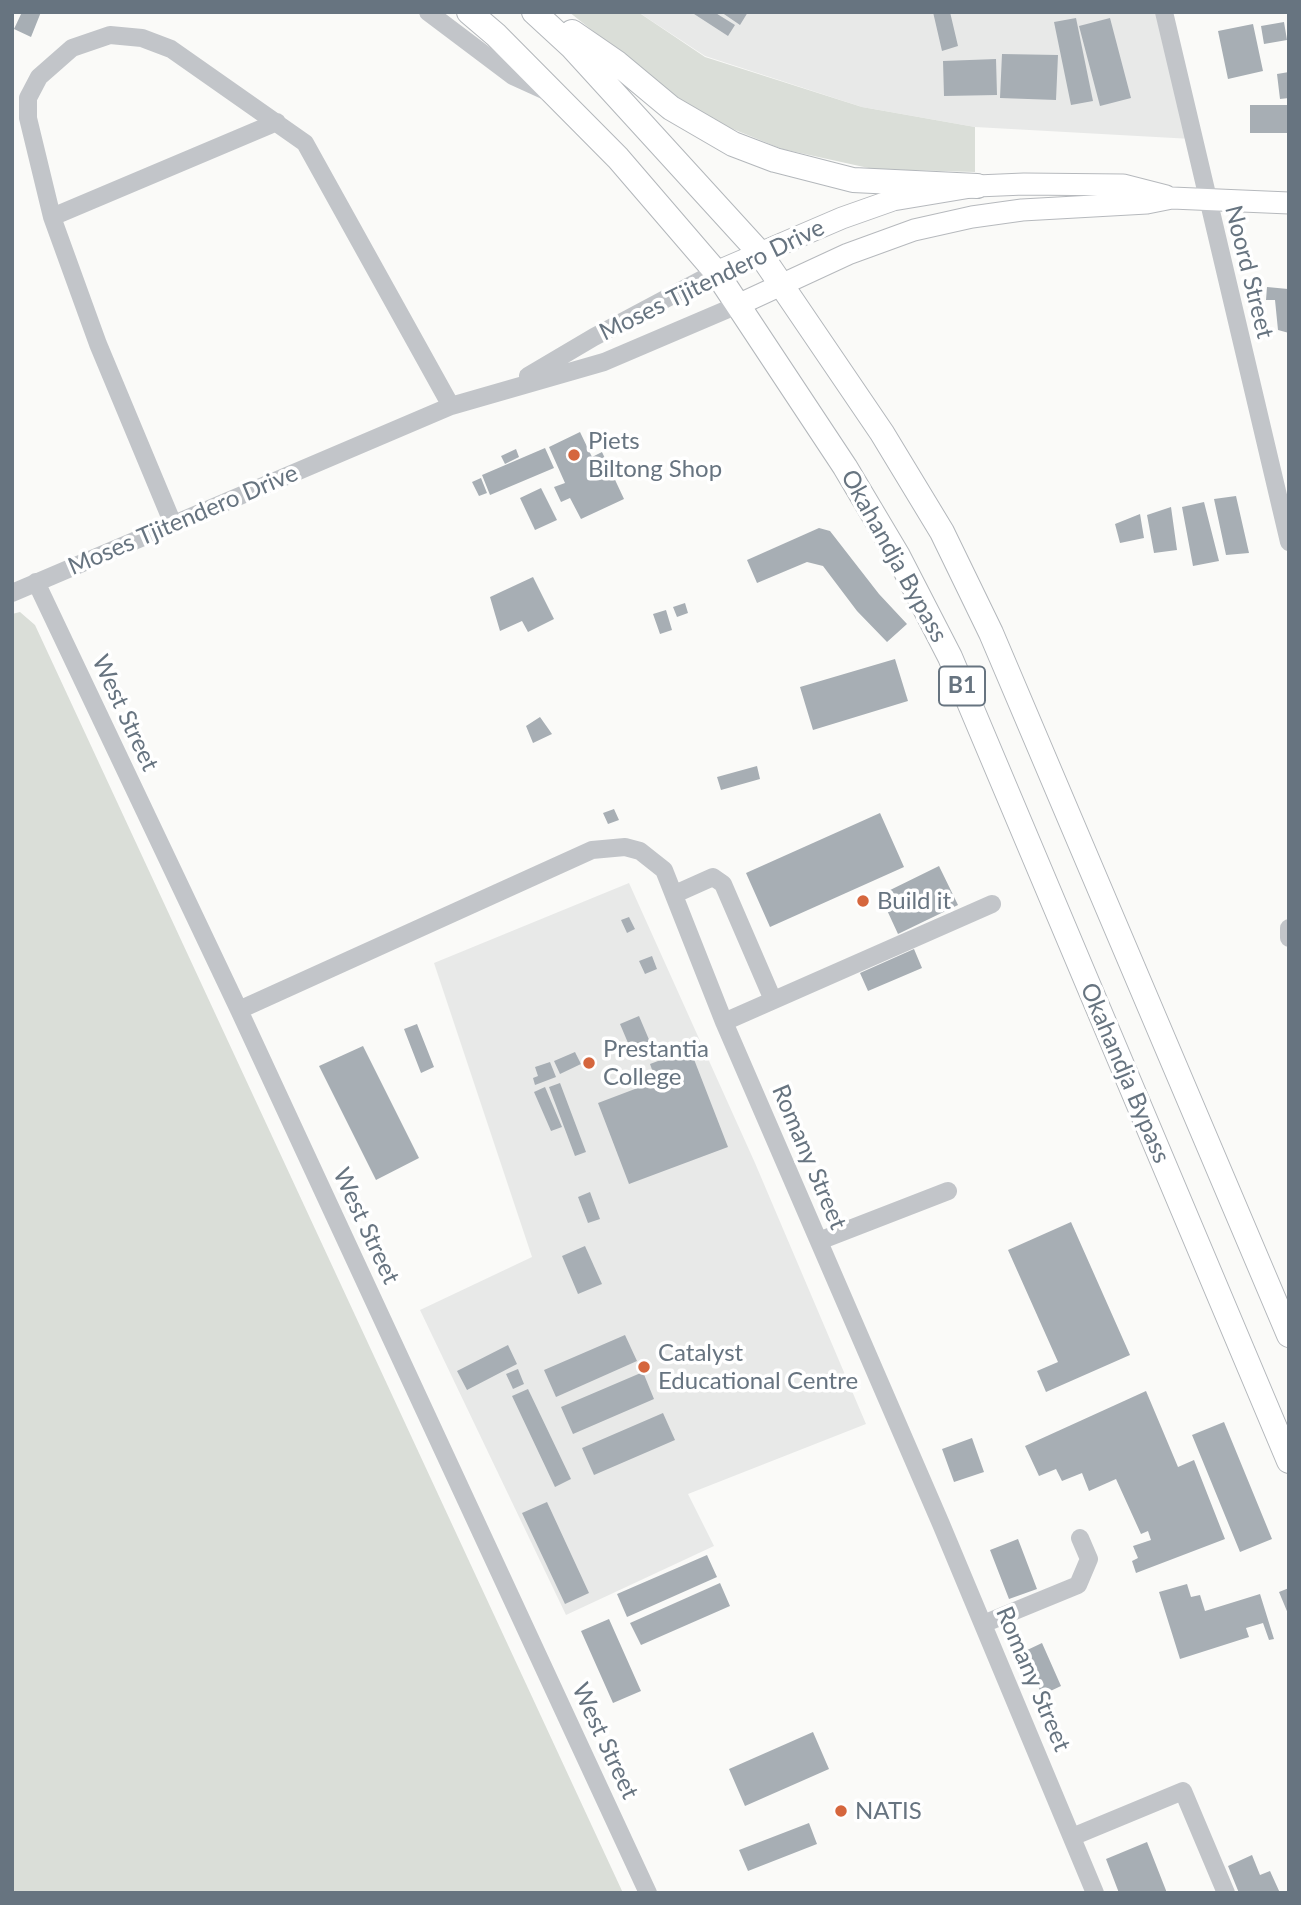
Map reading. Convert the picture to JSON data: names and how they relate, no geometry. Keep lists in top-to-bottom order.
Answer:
{
  "streets": {
    "highway": ["Okahandja Bypass", "B1"],
    "main road": ["Moses Tjitendero Drive"],
    "street": ["Noord Street", "West Street", "Romany Street"]
  },
  "crossings": [
    ["Noord Street", "Moses Tjitendero Drive"],
    ["Moses Tjitendero Drive", "Okahandja Bypass"],
    ["Moses Tjitendero Drive", "West Street"],
    ["West Street", "Romany Street"]
  ],
  "places": [
    "Piets Biltong Shop",
    "Build it",
    "Prestantia College",
    "Catalyst Educational Centre",
    "NATIS"
  ]
}
